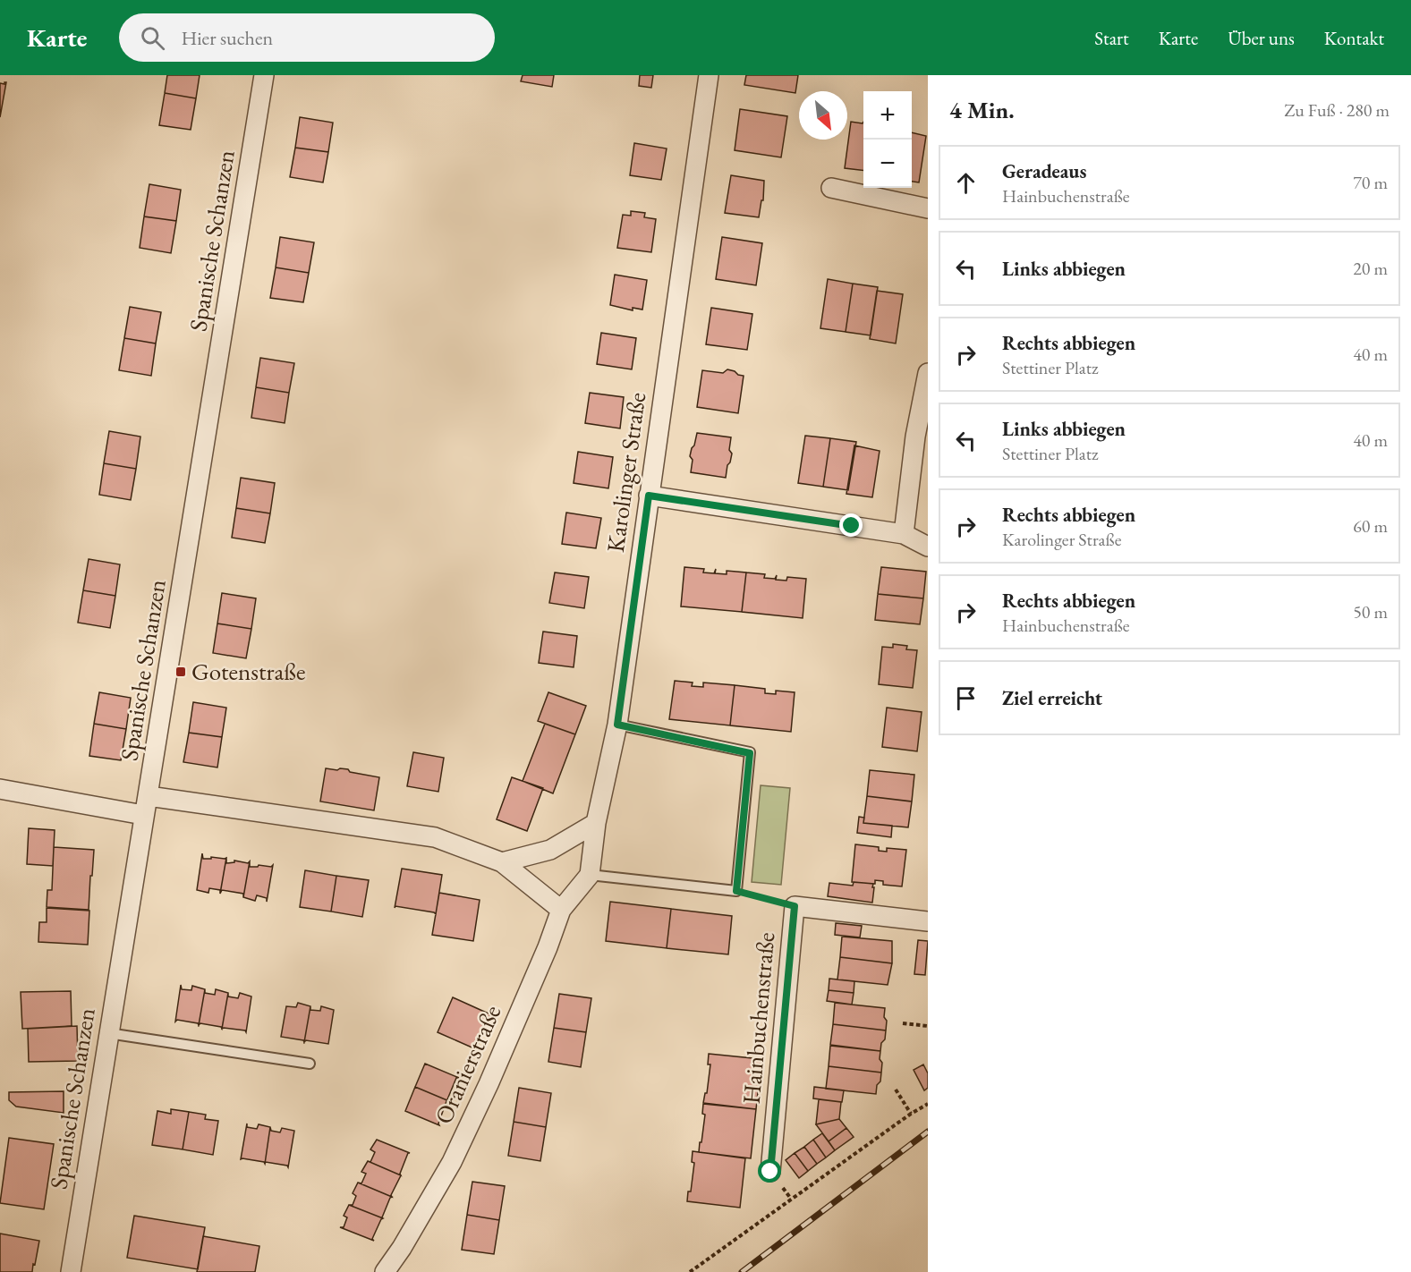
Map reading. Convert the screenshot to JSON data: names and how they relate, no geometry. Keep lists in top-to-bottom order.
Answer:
{
  "streets": {
    "street": [
      "Spanische Schanzen",
      "Karolinger Straße",
      "Hainbuchenstraße",
      "Oranierstraße"
    ]
  },
  "crossings": [
    ["Karolinger Straße", "Oranierstraße"]
  ],
  "places": {
    "transit": ["Gotenstraße"]
  },
  "north": "bottom right",
  "page": {
    "header": "Karte",
    "search": "Hier suchen",
    "nav": [
      "Start",
      "Karte",
      "Über uns",
      "Kontakt"
    ],
    "heading": ["4 Min.", "Zu Fuß · 280 m"],
    "map_buttons": ["+", "−"],
    "list": [
      ["Geradeaus", "Hainbuchenstraße", "70 m"],
      ["Links abbiegen", "20 m"],
      ["Rechts abbiegen", "Stettiner Platz", "40 m"],
      ["Links abbiegen", "Stettiner Platz", "40 m"],
      ["Rechts abbiegen", "Karolinger Straße", "60 m"],
      ["Rechts abbiegen", "Hainbuchenstraße", "50 m"],
      "Ziel erreicht"
    ]
  }
}
